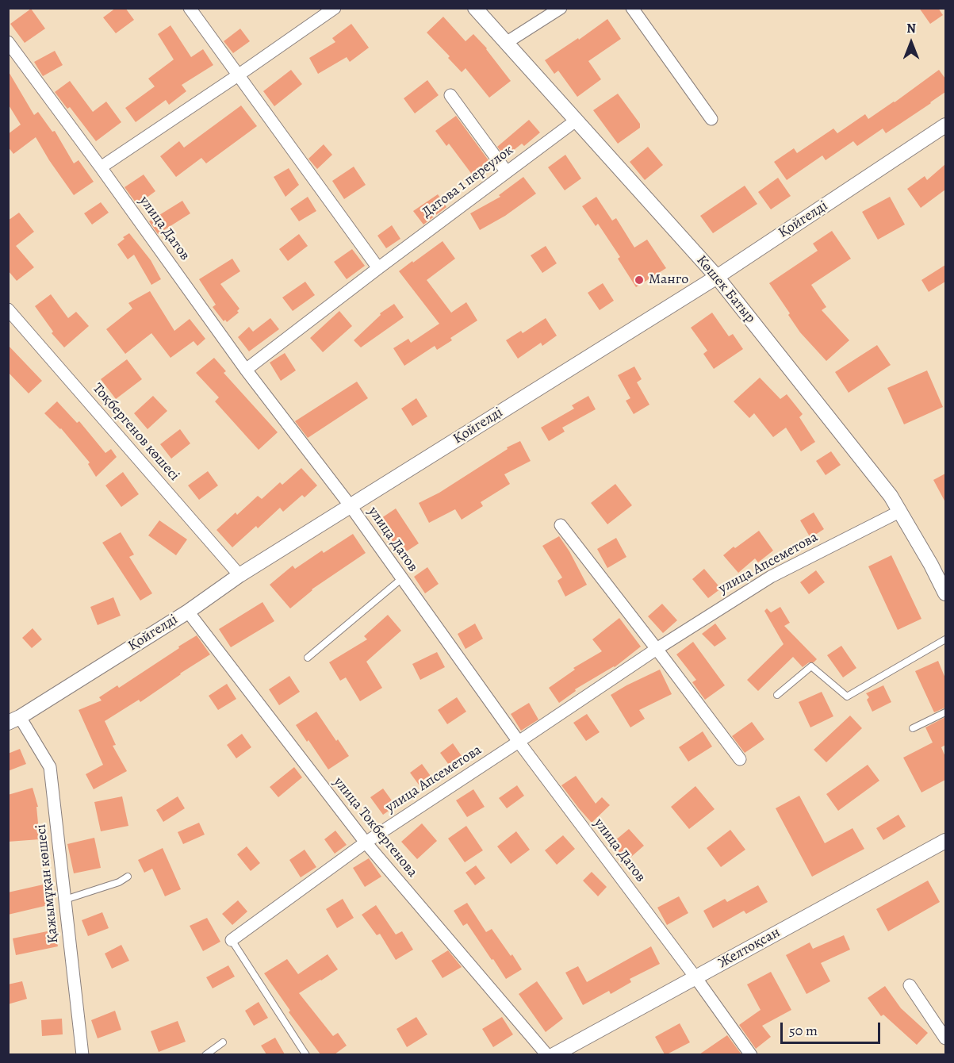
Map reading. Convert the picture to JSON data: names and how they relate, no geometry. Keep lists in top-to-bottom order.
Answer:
{
  "streets": {
    "street": [
      "Датова 1 переулок",
      "Қойгелді",
      "улица Датов",
      "Көшек Батыр",
      "Тоқбергенов көшесі",
      "улица Апсеметова",
      "улица Токбергенова",
      "Қажымұқан көшесі",
      "Желтоқсан"
    ]
  },
  "crossings": [
    ["Датова 1 переулок", "улица Датов"],
    ["Датова 1 переулок", "Көшек Батыр"],
    ["Қойгелді", "улица Датов"],
    ["Қойгелді", "Көшек Батыр"],
    ["Қойгелді", "Тоқбергенов көшесі"],
    ["Қойгелді", "улица Токбергенова"],
    ["Қойгелді", "Қажымұқан көшесі"],
    ["улица Датов", "улица Апсеметова"],
    ["улица Датов", "Желтоқсан"],
    ["Көшек Батыр", "улица Апсеметова"],
    ["улица Апсеметова", "улица Токбергенова"]
  ],
  "places": ["Манго"],
  "scale_bar": "50 m",
  "north": "top"
}
